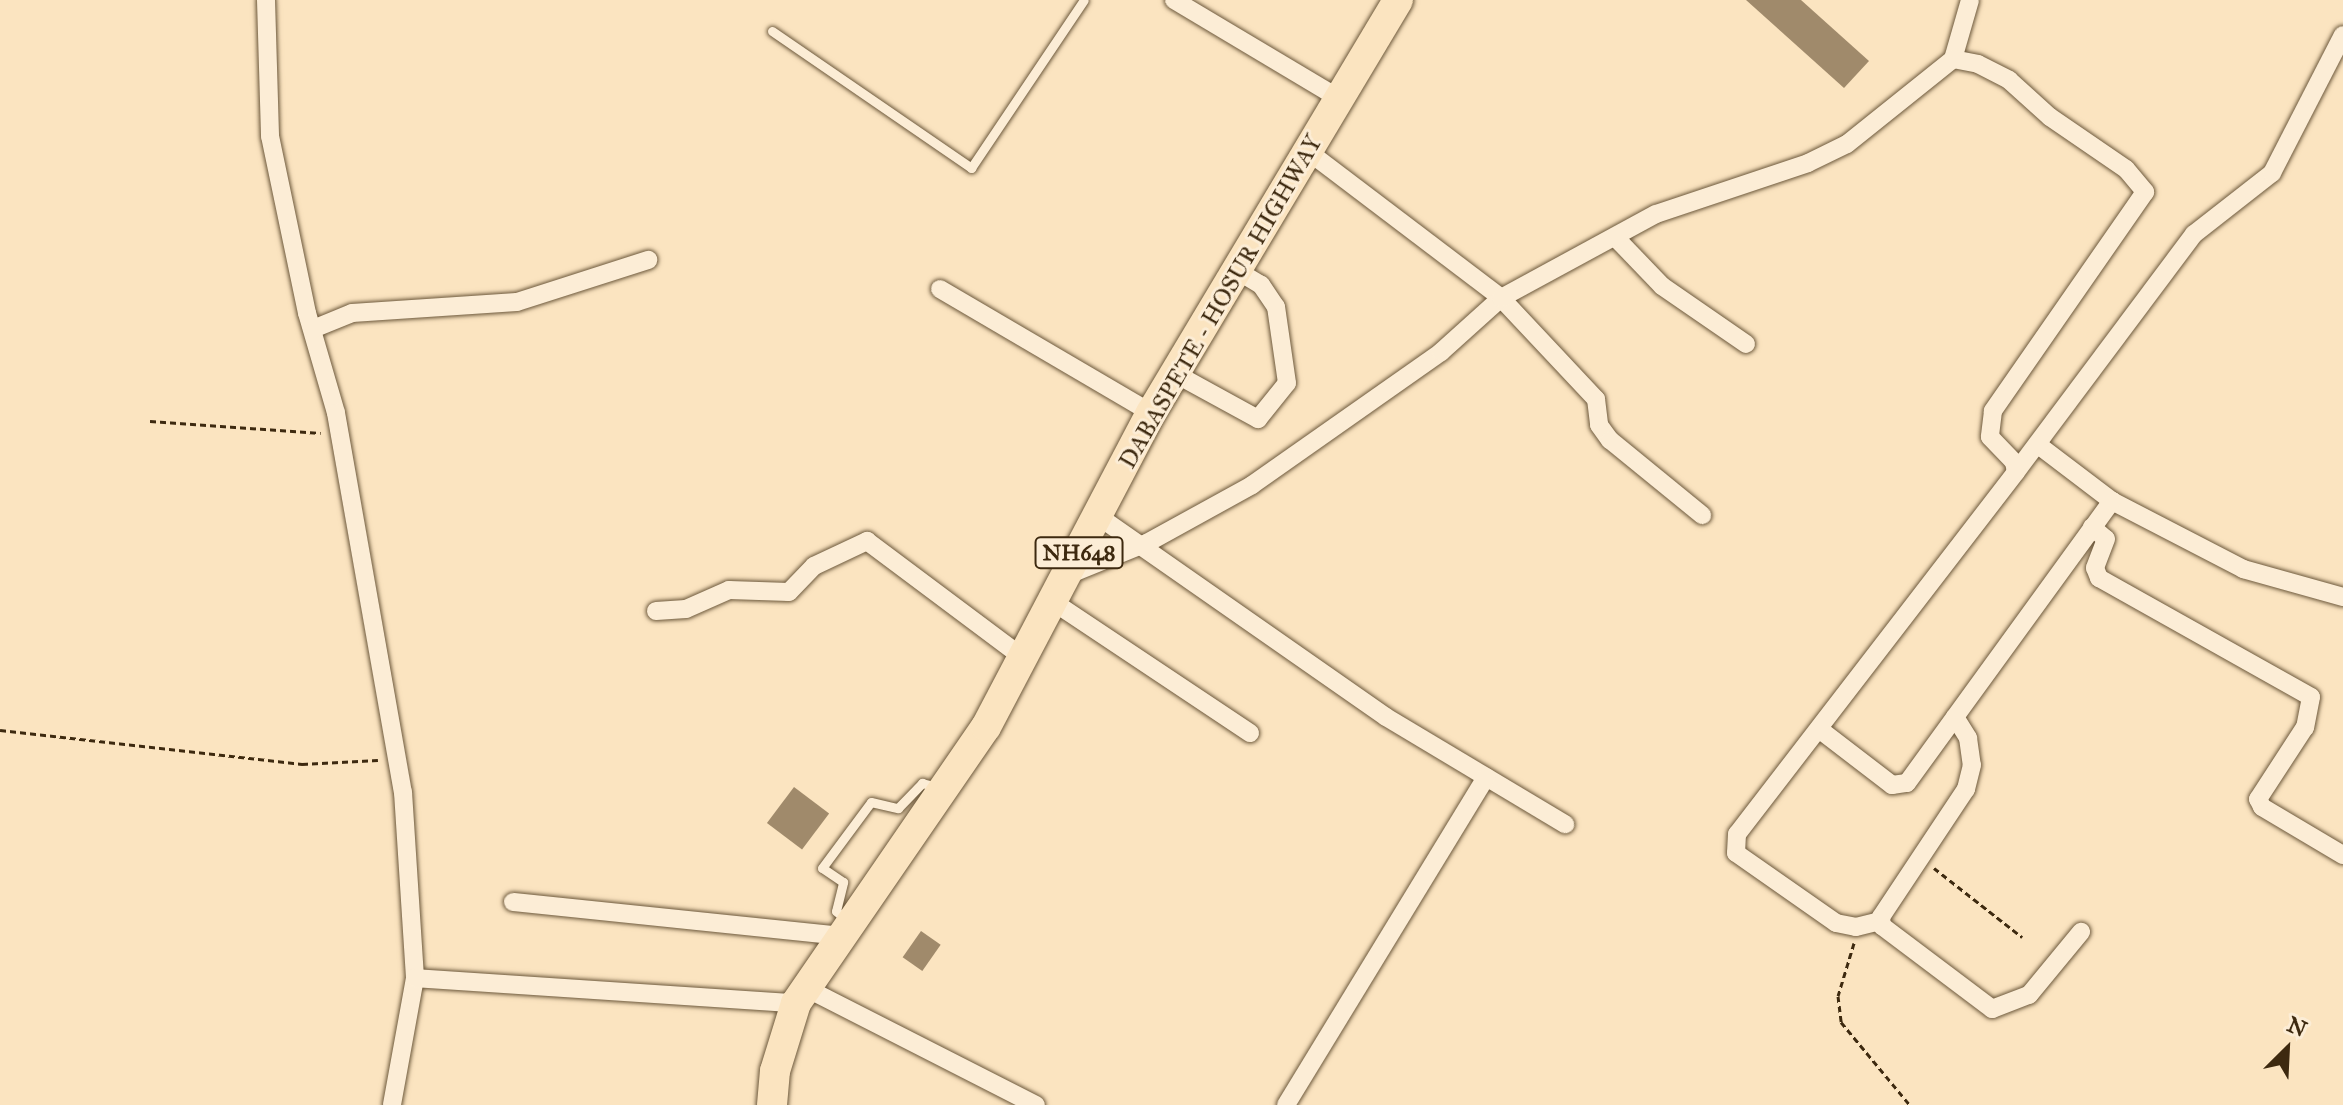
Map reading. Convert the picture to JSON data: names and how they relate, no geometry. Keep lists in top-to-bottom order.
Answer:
{
  "streets": {
    "highway": ["DABASPETE - HOSUR HIGHWAY", "NH648"]
  },
  "north": "top right"
}
